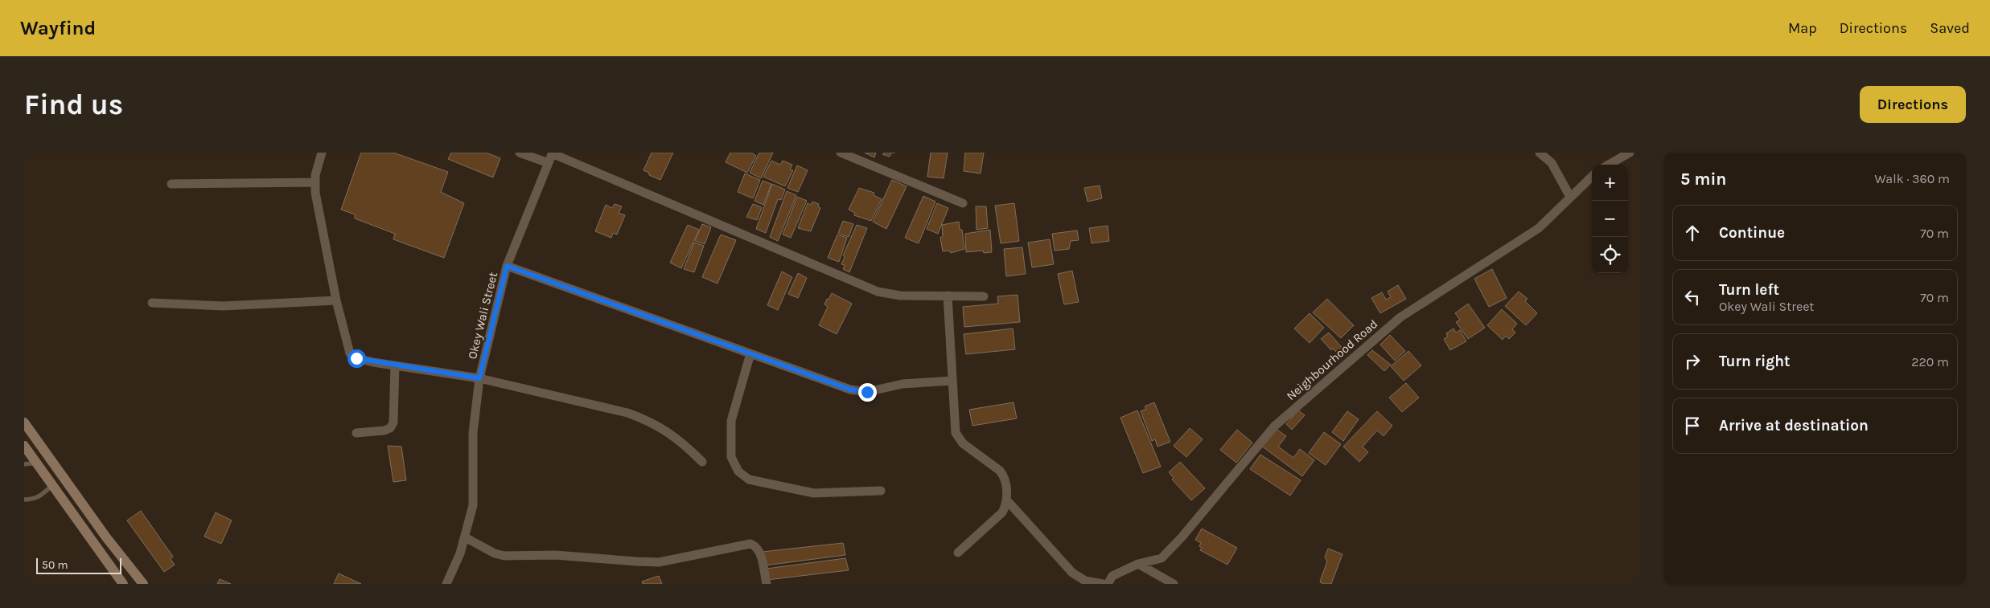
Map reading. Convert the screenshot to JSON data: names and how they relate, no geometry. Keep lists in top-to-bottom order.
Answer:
{
  "streets": {
    "street": ["Okey Wali Street", "Neighbourhood Road"]
  },
  "scale_bar": "50 m",
  "page": {
    "header": "Wayfind",
    "nav": ["Map", "Directions", "Saved"],
    "buttons": "Directions",
    "title": "Find us",
    "heading": ["5 min", "Walk · 360 m"],
    "map_buttons": ["+", "−"],
    "list": [
      ["Continue", "70 m"],
      ["Turn left", "Okey Wali Street", "70 m"],
      ["Turn right", "220 m"],
      "Arrive at destination"
    ],
    "scale": "50 m"
  }
}
